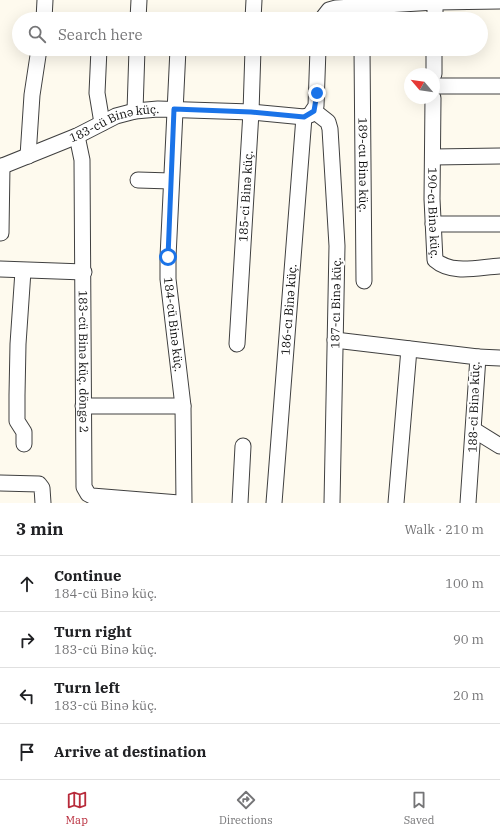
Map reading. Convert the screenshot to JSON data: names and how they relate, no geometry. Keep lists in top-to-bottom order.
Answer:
{
  "streets": {
    "street": [
      "183-cü Binə küç.",
      "189-cu Binə küç.",
      "185-ci Binə küç.",
      "190-cı Binə küç.",
      "187-cı Binə küç.",
      "186-cı Binə küç.",
      "184-cü Binə küç.",
      "183-cü Binə küç. döngə 2",
      "188-ci Binə küç."
    ]
  },
  "crossings": [
    ["183-cü Binə küç.", "185-ci Binə küç."],
    ["183-cü Binə küç.", "187-cı Binə küç."],
    ["183-cü Binə küç.", "186-cı Binə küç."],
    ["183-cü Binə küç.", "184-cü Binə küç."],
    ["183-cü Binə küç.", "183-cü Binə küç. döngə 2"],
    ["187-cı Binə küç.", "186-cı Binə küç."],
    ["187-cı Binə küç.", "188-ci Binə küç."]
  ],
  "north": "top left",
  "page": {
    "search": "Search here",
    "heading": ["3 min", "Walk · 210 m"],
    "list": [
      ["Continue", "184-cü Binə küç.", "100 m"],
      ["Turn right", "183-cü Binə küç.", "90 m"],
      ["Turn left", "183-cü Binə küç.", "20 m"],
      "Arrive at destination"
    ],
    "nav": ["Map", "Directions", "Saved"]
  }
}
